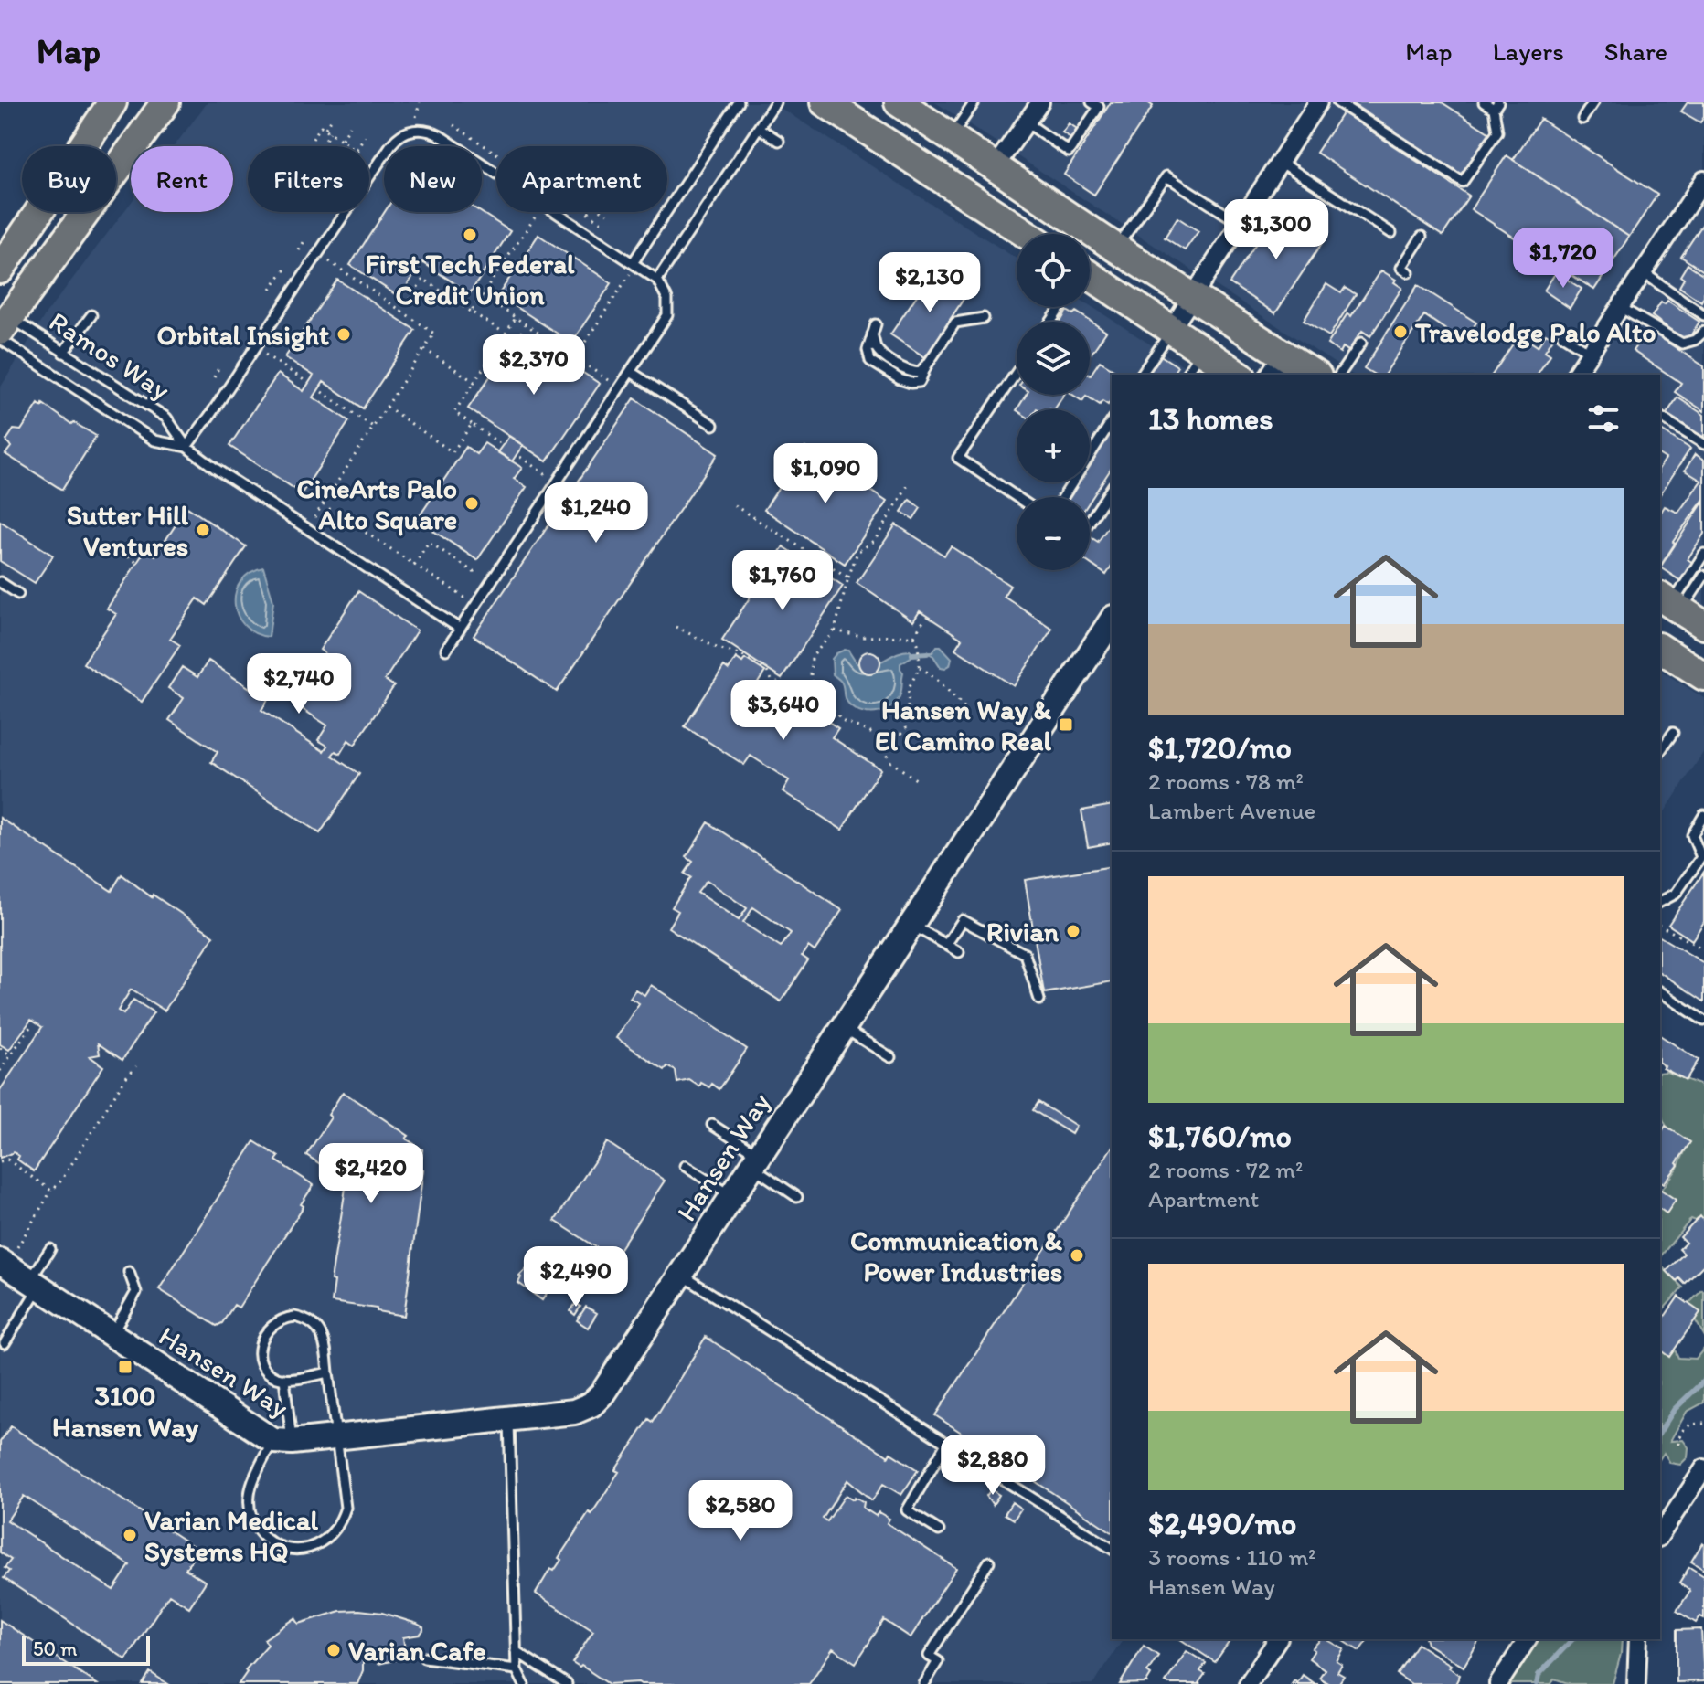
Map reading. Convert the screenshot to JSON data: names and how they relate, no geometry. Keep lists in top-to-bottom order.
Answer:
{
  "streets": {
    "street": ["Hansen Way"],
    "lane": ["Ramos Way"]
  },
  "places": {
    "other": [
      "First Tech Federal Credit Union",
      "Travelodge Palo Alto",
      "Orbital Insight",
      "CineArts Palo Alto Square",
      "Sutter Hill Ventures",
      "Rivian",
      "Communication & Power Industries",
      "Varian Medical Systems HQ",
      "Varian Cafe"
    ],
    "transit": ["Hansen Way & El Camino Real", "3100 Hansen Way"]
  },
  "scale_bar": "50 m",
  "page": {
    "header": "Map",
    "nav": ["Map", "Layers", "Share"],
    "chip": [
      "Buy",
      "Rent",
      "Filters",
      "New",
      "Apartment"
    ],
    "price": [
      "$1,300",
      "$1,720",
      "$2,130",
      "$2,370",
      "$1,090",
      "$1,240",
      "$1,760",
      "$2,740",
      "$3,640",
      "$2,420",
      "$2,490",
      "$2,880",
      "$2,580"
    ],
    "map_buttons": ["+", "−"],
    "heading": "13 homes",
    "list": [
      {
        "name": "$1,720/mo",
        "note": "2 rooms · 78 m² · Lambert Avenue"
      },
      {
        "name": "$1,760/mo",
        "note": "2 rooms · 72 m² · Apartment"
      },
      {
        "name": "$2,490/mo",
        "note": "3 rooms · 110 m² · Hansen Way"
      }
    ],
    "scale": "50 m"
  }
}
